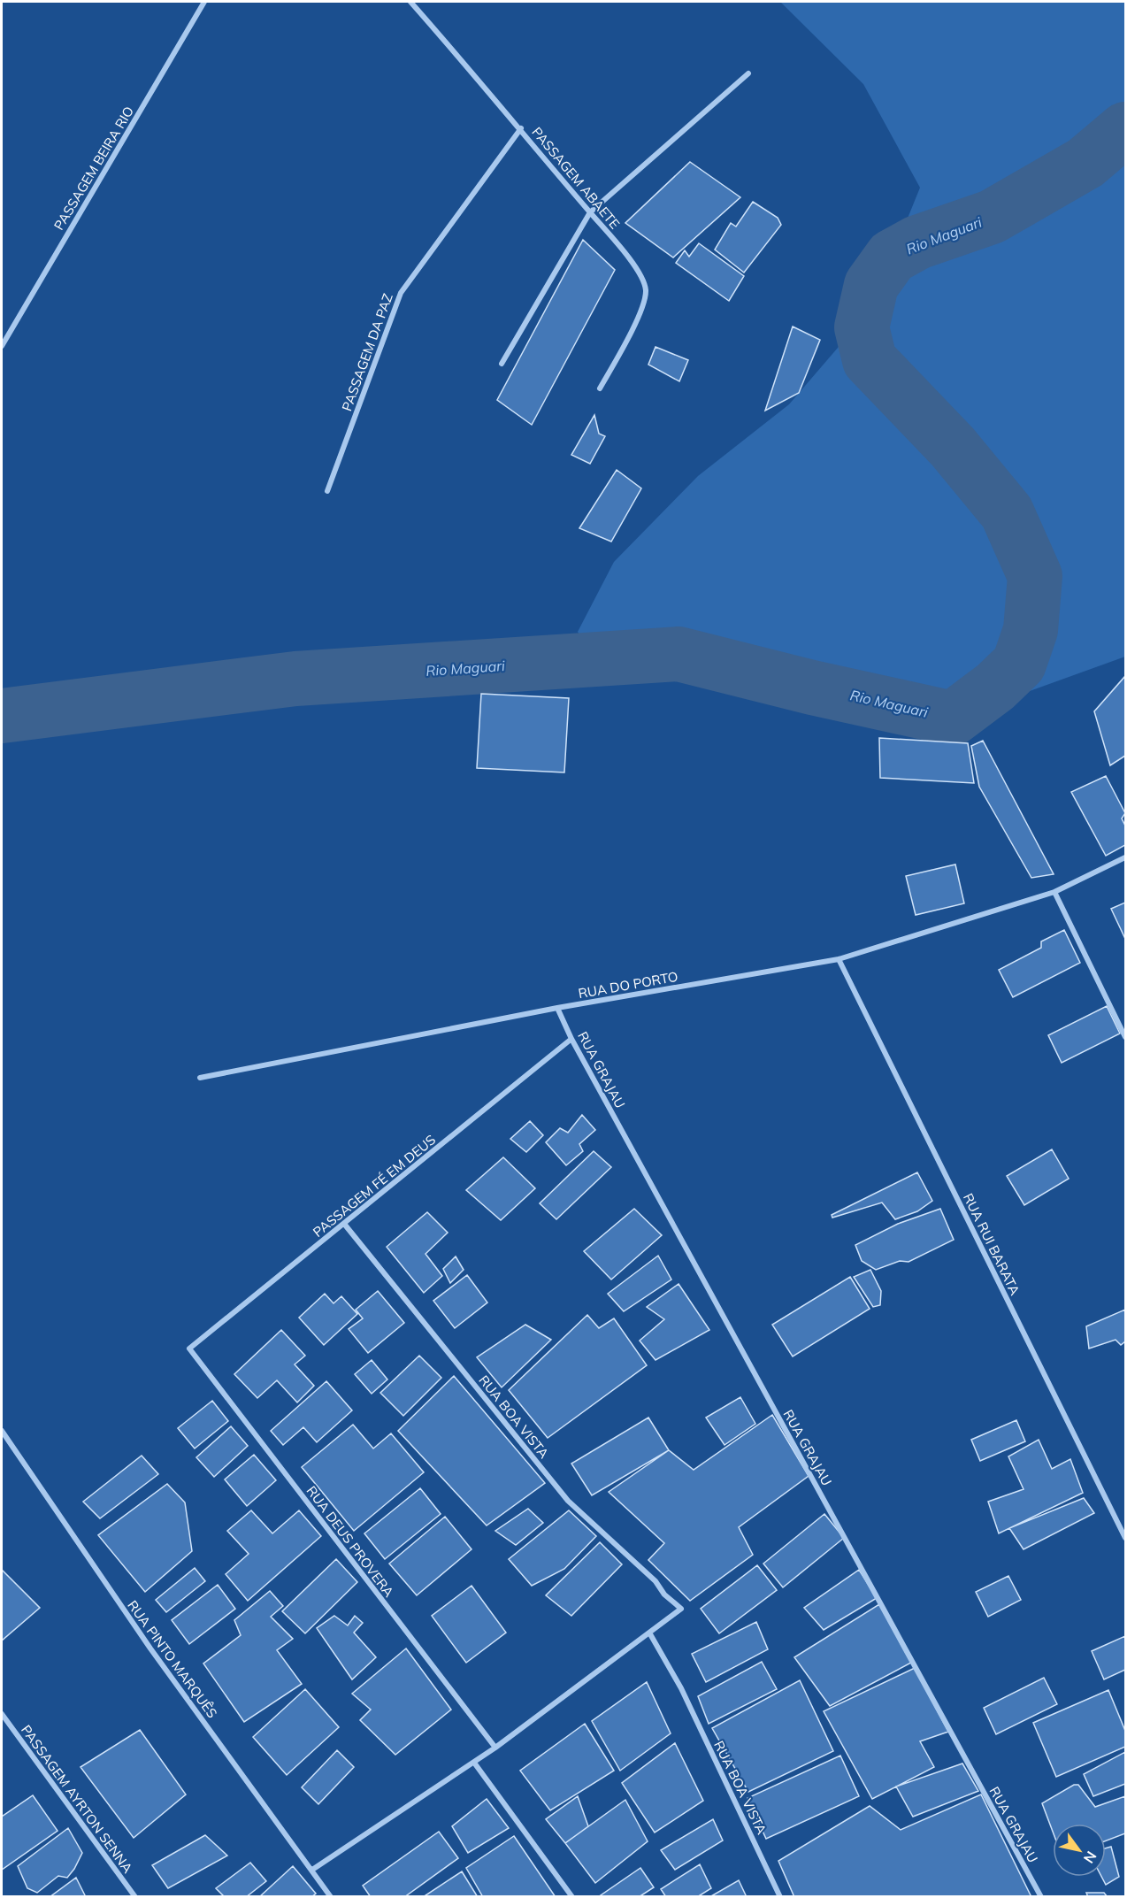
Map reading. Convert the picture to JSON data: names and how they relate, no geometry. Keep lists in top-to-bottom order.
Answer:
{
  "streets": {
    "street": [
      "PASSAGEM BEIRA RIO",
      "PASSAGEM ABAETE",
      "PASSAGEM DA PAZ",
      "RUA DO PORTO",
      "RUA GRAJAU",
      "PASSAGEM FÉ EM DEUS",
      "RUA RUI BARATA",
      "RUA BOA VISTA",
      "RUA DEUS PROVERA",
      "RUA PINTO MARQUÊS",
      "PASSAGEM AYRTON SENNA"
    ]
  },
  "crossings": [
    ["PASSAGEM ABAETE", "PASSAGEM DA PAZ"],
    ["RUA DO PORTO", "RUA GRAJAU"],
    ["RUA DO PORTO", "RUA RUI BARATA"],
    ["RUA GRAJAU", "PASSAGEM FÉ EM DEUS"],
    ["PASSAGEM FÉ EM DEUS", "RUA BOA VISTA"],
    ["PASSAGEM FÉ EM DEUS", "RUA DEUS PROVERA"]
  ],
  "water": ["Rio Maguari"],
  "north": "bottom right"
}
